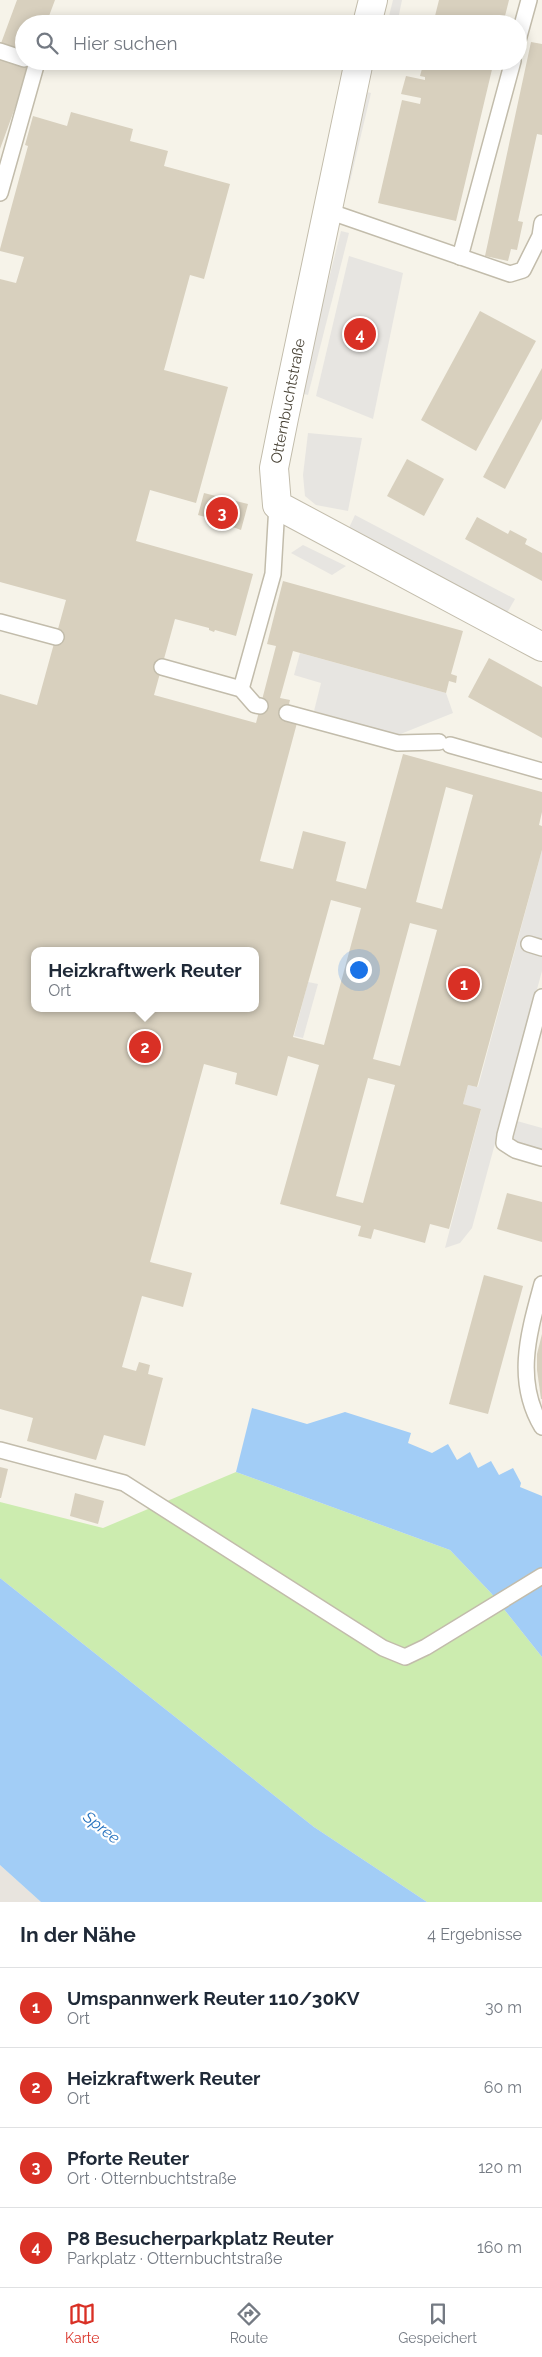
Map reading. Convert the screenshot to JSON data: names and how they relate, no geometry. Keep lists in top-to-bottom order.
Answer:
{
  "streets": {
    "street": ["Otternbuchtstraße"]
  },
  "water": ["Spree"],
  "page": {
    "search": "Hier suchen",
    "pins": [
      "4",
      "3",
      "1",
      "2"
    ],
    "popup": ["Heizkraftwerk Reuter", "Ort"],
    "heading": ["In der Nähe", "4 Ergebnisse"],
    "list": [
      {
        "mark": "1",
        "name": "Umspannwerk Reuter 110/30KV",
        "note": "Ort",
        "value": "30 m"
      },
      {
        "mark": "2",
        "name": "Heizkraftwerk Reuter",
        "note": "Ort",
        "value": "60 m"
      },
      {
        "mark": "3",
        "name": "Pforte Reuter",
        "note": "Ort · Otternbuchtstraße",
        "value": "120 m"
      },
      {
        "mark": "4",
        "name": "P8 Besucherparkplatz Reuter",
        "note": "Parkplatz · Otternbuchtstraße",
        "value": "160 m"
      }
    ],
    "nav": ["Karte", "Route", "Gespeichert"]
  }
}
